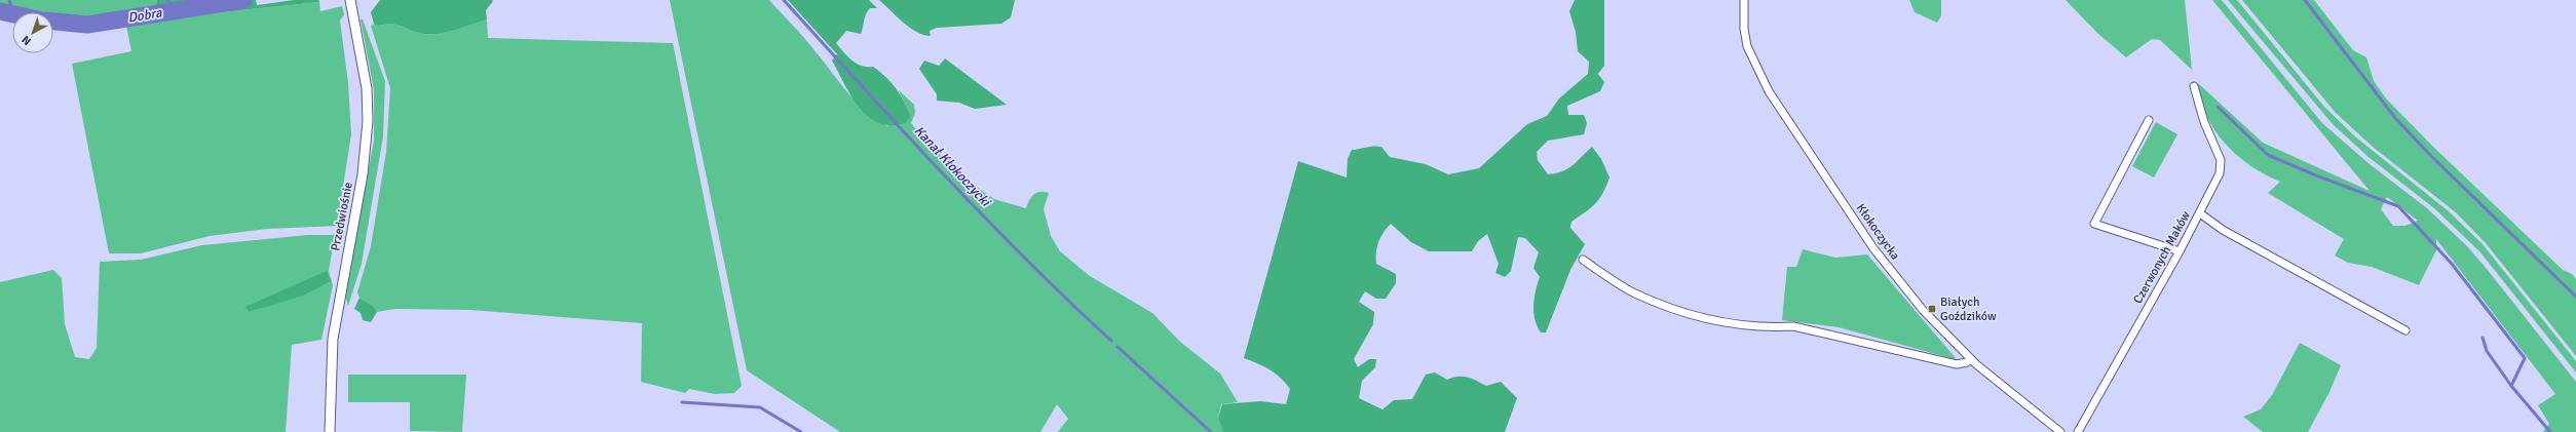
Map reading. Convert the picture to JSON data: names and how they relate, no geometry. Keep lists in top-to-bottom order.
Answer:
{
  "streets": {
    "street": ["Przedwiośnie", "Kłokoczycka", "Czerwonych Maków"]
  },
  "water": ["Dobra", "Kanał Kłokoczycki"],
  "places": {
    "transit": ["Białych Goździków"]
  },
  "north": "bottom left"
}
